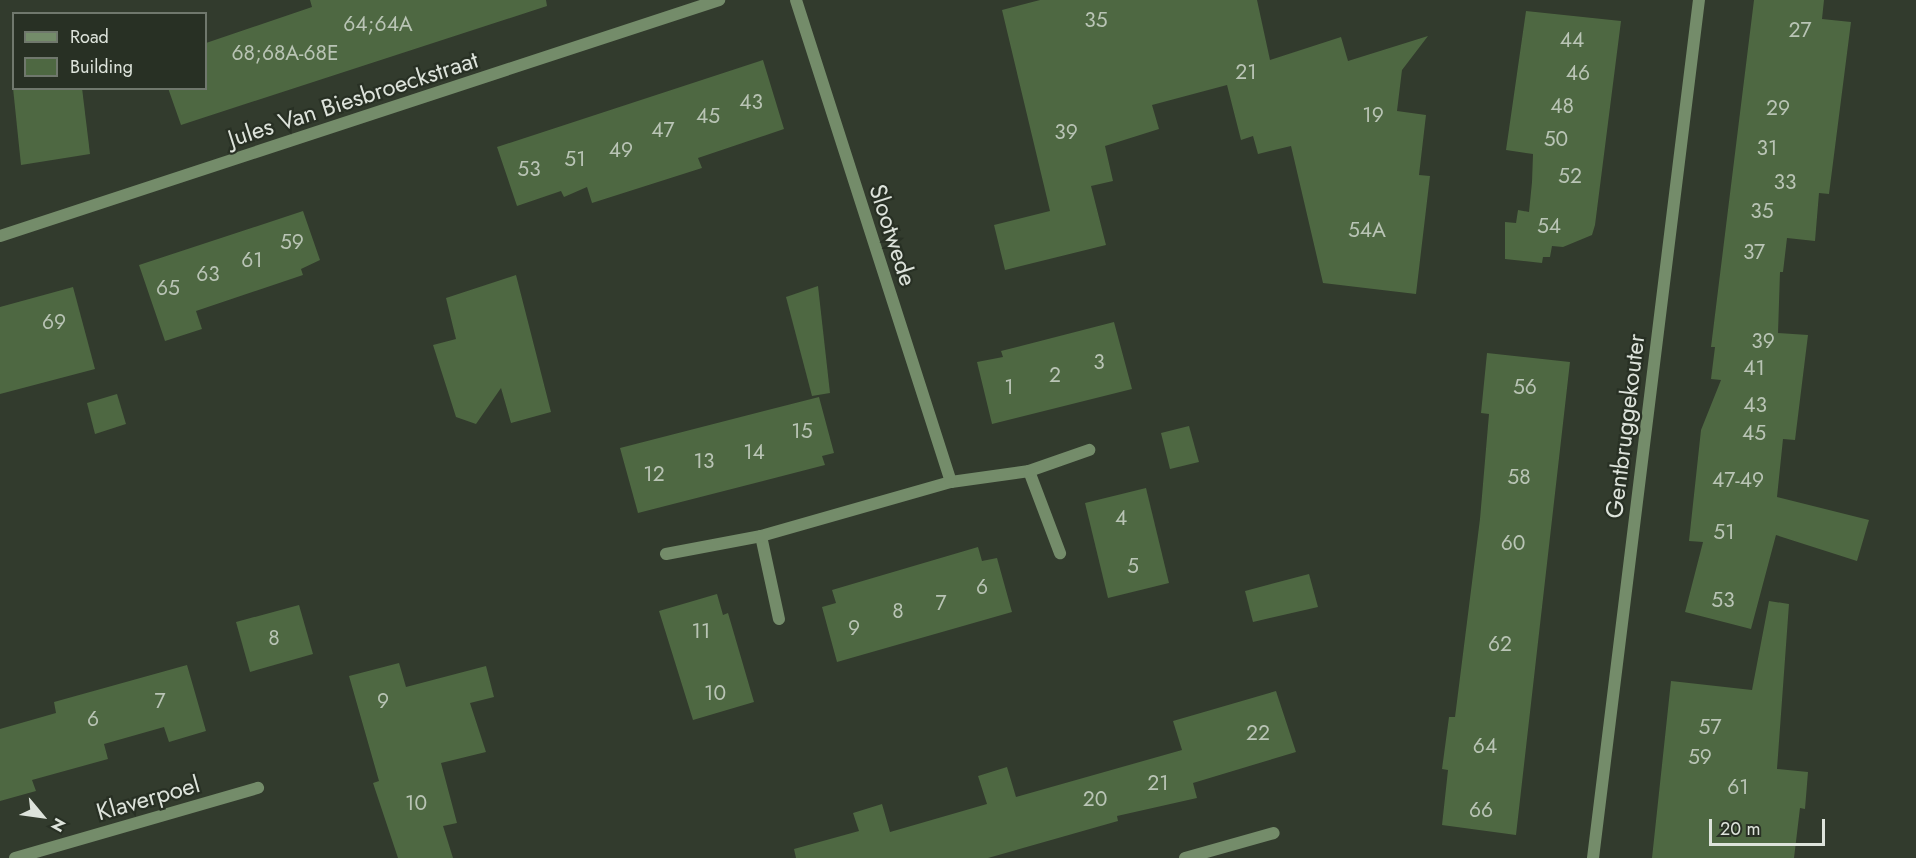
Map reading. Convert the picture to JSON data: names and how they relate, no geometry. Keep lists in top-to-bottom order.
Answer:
{
  "streets": {
    "street": [
      "Jules Van Biesbroeckstraat",
      "Slootwede",
      "Gentbruggekouter",
      "Klaverpoel"
    ]
  },
  "house_numbers": [
    "35",
    "64;64A",
    "27",
    "44",
    "68;68A-68E",
    "21",
    "46",
    "43",
    "48",
    "29",
    "19",
    "45",
    "47",
    "39",
    "50",
    "31",
    "49",
    "51",
    "53",
    "52",
    "33",
    "35",
    "54",
    "54A",
    "59",
    "37",
    "61",
    "63",
    "65",
    "69",
    "39",
    "3",
    "41",
    "2",
    "1",
    "56",
    "43",
    "15",
    "45",
    "14",
    "13",
    "12",
    "58",
    "47-49",
    "4",
    "51",
    "60",
    "5",
    "6",
    "53",
    "7",
    "8",
    "9",
    "11",
    "8",
    "62",
    "10",
    "7",
    "9",
    "6",
    "57",
    "22",
    "64",
    "59",
    "21",
    "61",
    "20",
    "10",
    "66"
  ],
  "legend": ["Road", "Building"],
  "scale_bar": "20 m",
  "north": "bottom right"
}
